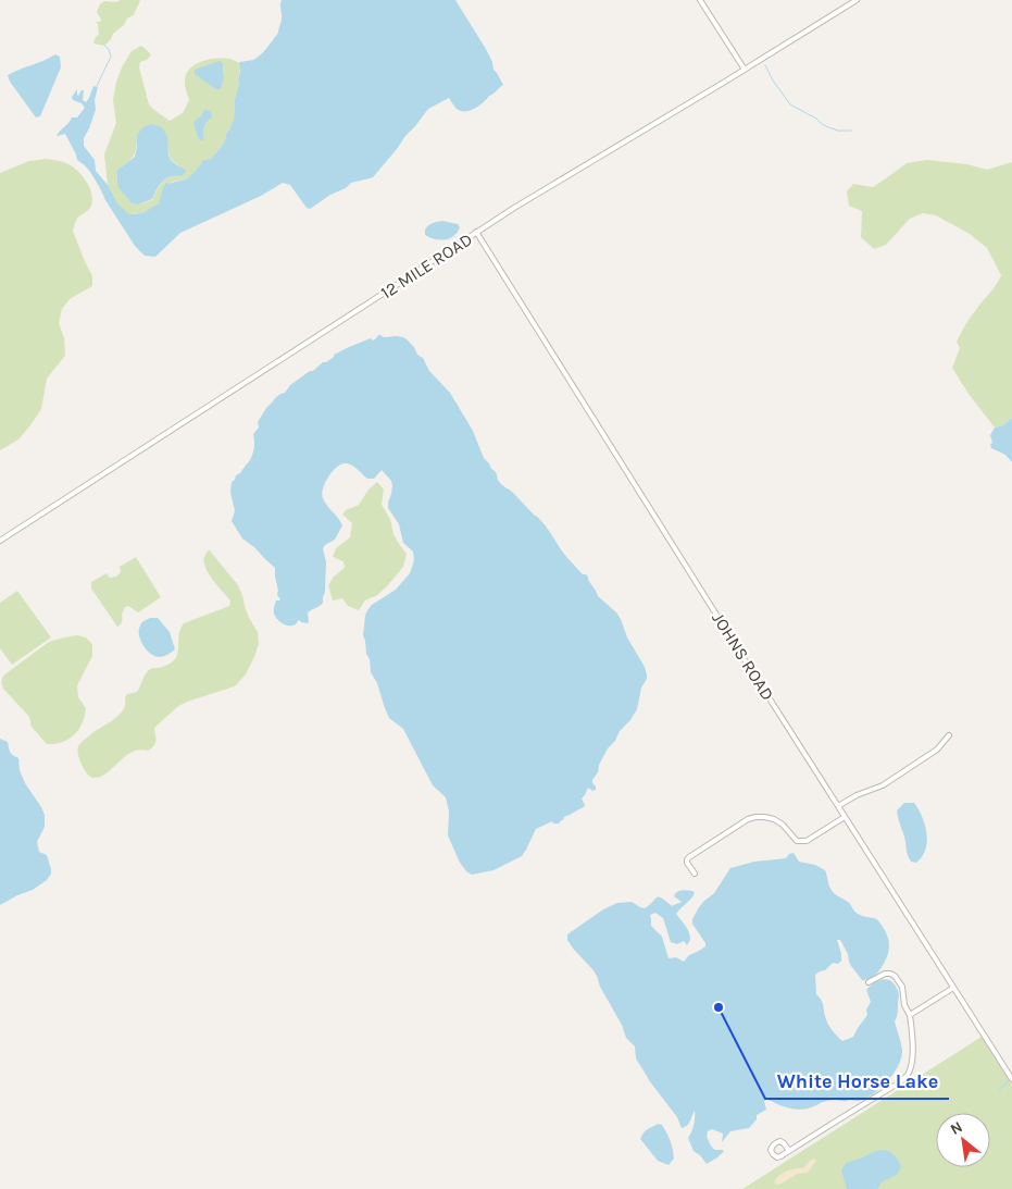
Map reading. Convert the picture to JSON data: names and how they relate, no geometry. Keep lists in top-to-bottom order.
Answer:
{
  "streets": {
    "street": ["12 MILE ROAD", "JOHNS ROAD"]
  },
  "crossings": [
    ["12 MILE ROAD", "JOHNS ROAD"]
  ],
  "places": ["White Horse Lake"],
  "north": "top left"
}
